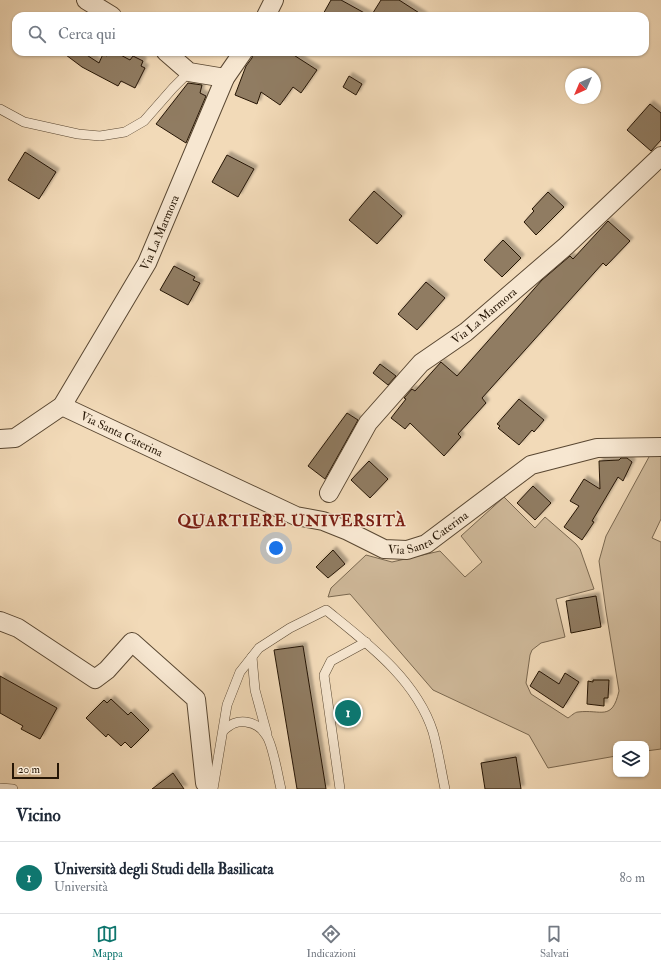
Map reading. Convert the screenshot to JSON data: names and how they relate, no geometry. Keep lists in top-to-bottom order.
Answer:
{
  "streets": {
    "street": ["Via La Marmora", "Via Santa Caterina"]
  },
  "crossings": [
    ["Via La Marmora", "Via Santa Caterina"]
  ],
  "districts": ["QUARTIERE UNIVERSITÀ"],
  "scale_bar": "20 m",
  "north": "bottom left",
  "page": {
    "search": "Cerca qui",
    "pins": "1",
    "scale": "20 m",
    "heading": "Vicino",
    "list": [
      {
        "mark": "1",
        "name": "Università degli Studi della Basilicata",
        "note": "Università",
        "value": "80 m"
      }
    ],
    "nav": ["Mappa", "Indicazioni", "Salvati"]
  }
}
